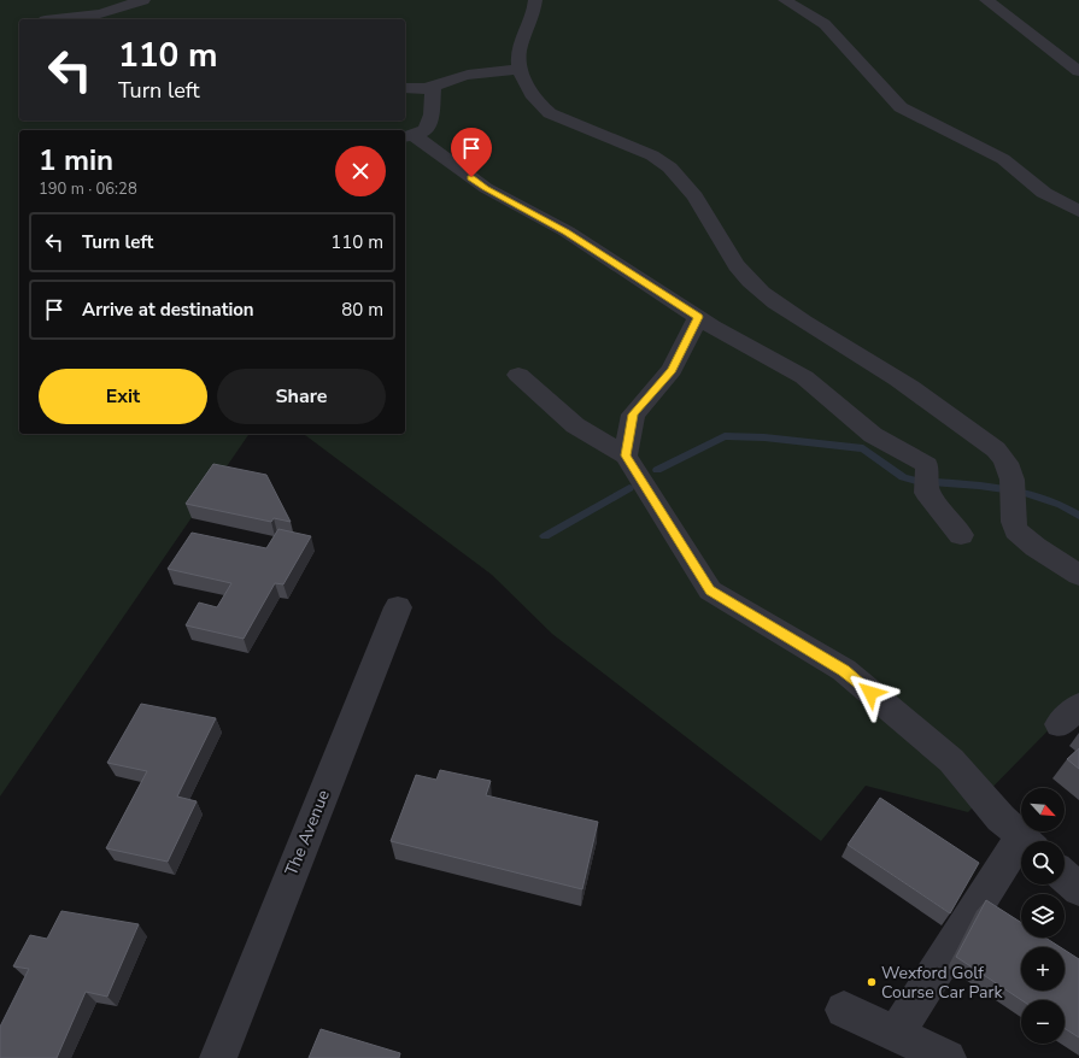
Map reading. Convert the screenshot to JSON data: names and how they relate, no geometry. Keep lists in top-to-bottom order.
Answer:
{
  "streets": {
    "street": ["The Avenue"]
  },
  "places": ["Wexford Golf Course Car Park"],
  "north": "bottom right",
  "page": {
    "turn": ["110 m", "Turn left"],
    "heading": ["1 min", "190 m · 06:28"],
    "list": [
      {
        "name": "Turn left",
        "value": "110 m"
      },
      {
        "name": "Arrive at destination",
        "value": "80 m"
      }
    ],
    "buttons": ["Exit", "Share"],
    "map_buttons": ["+", "−"]
  }
}
